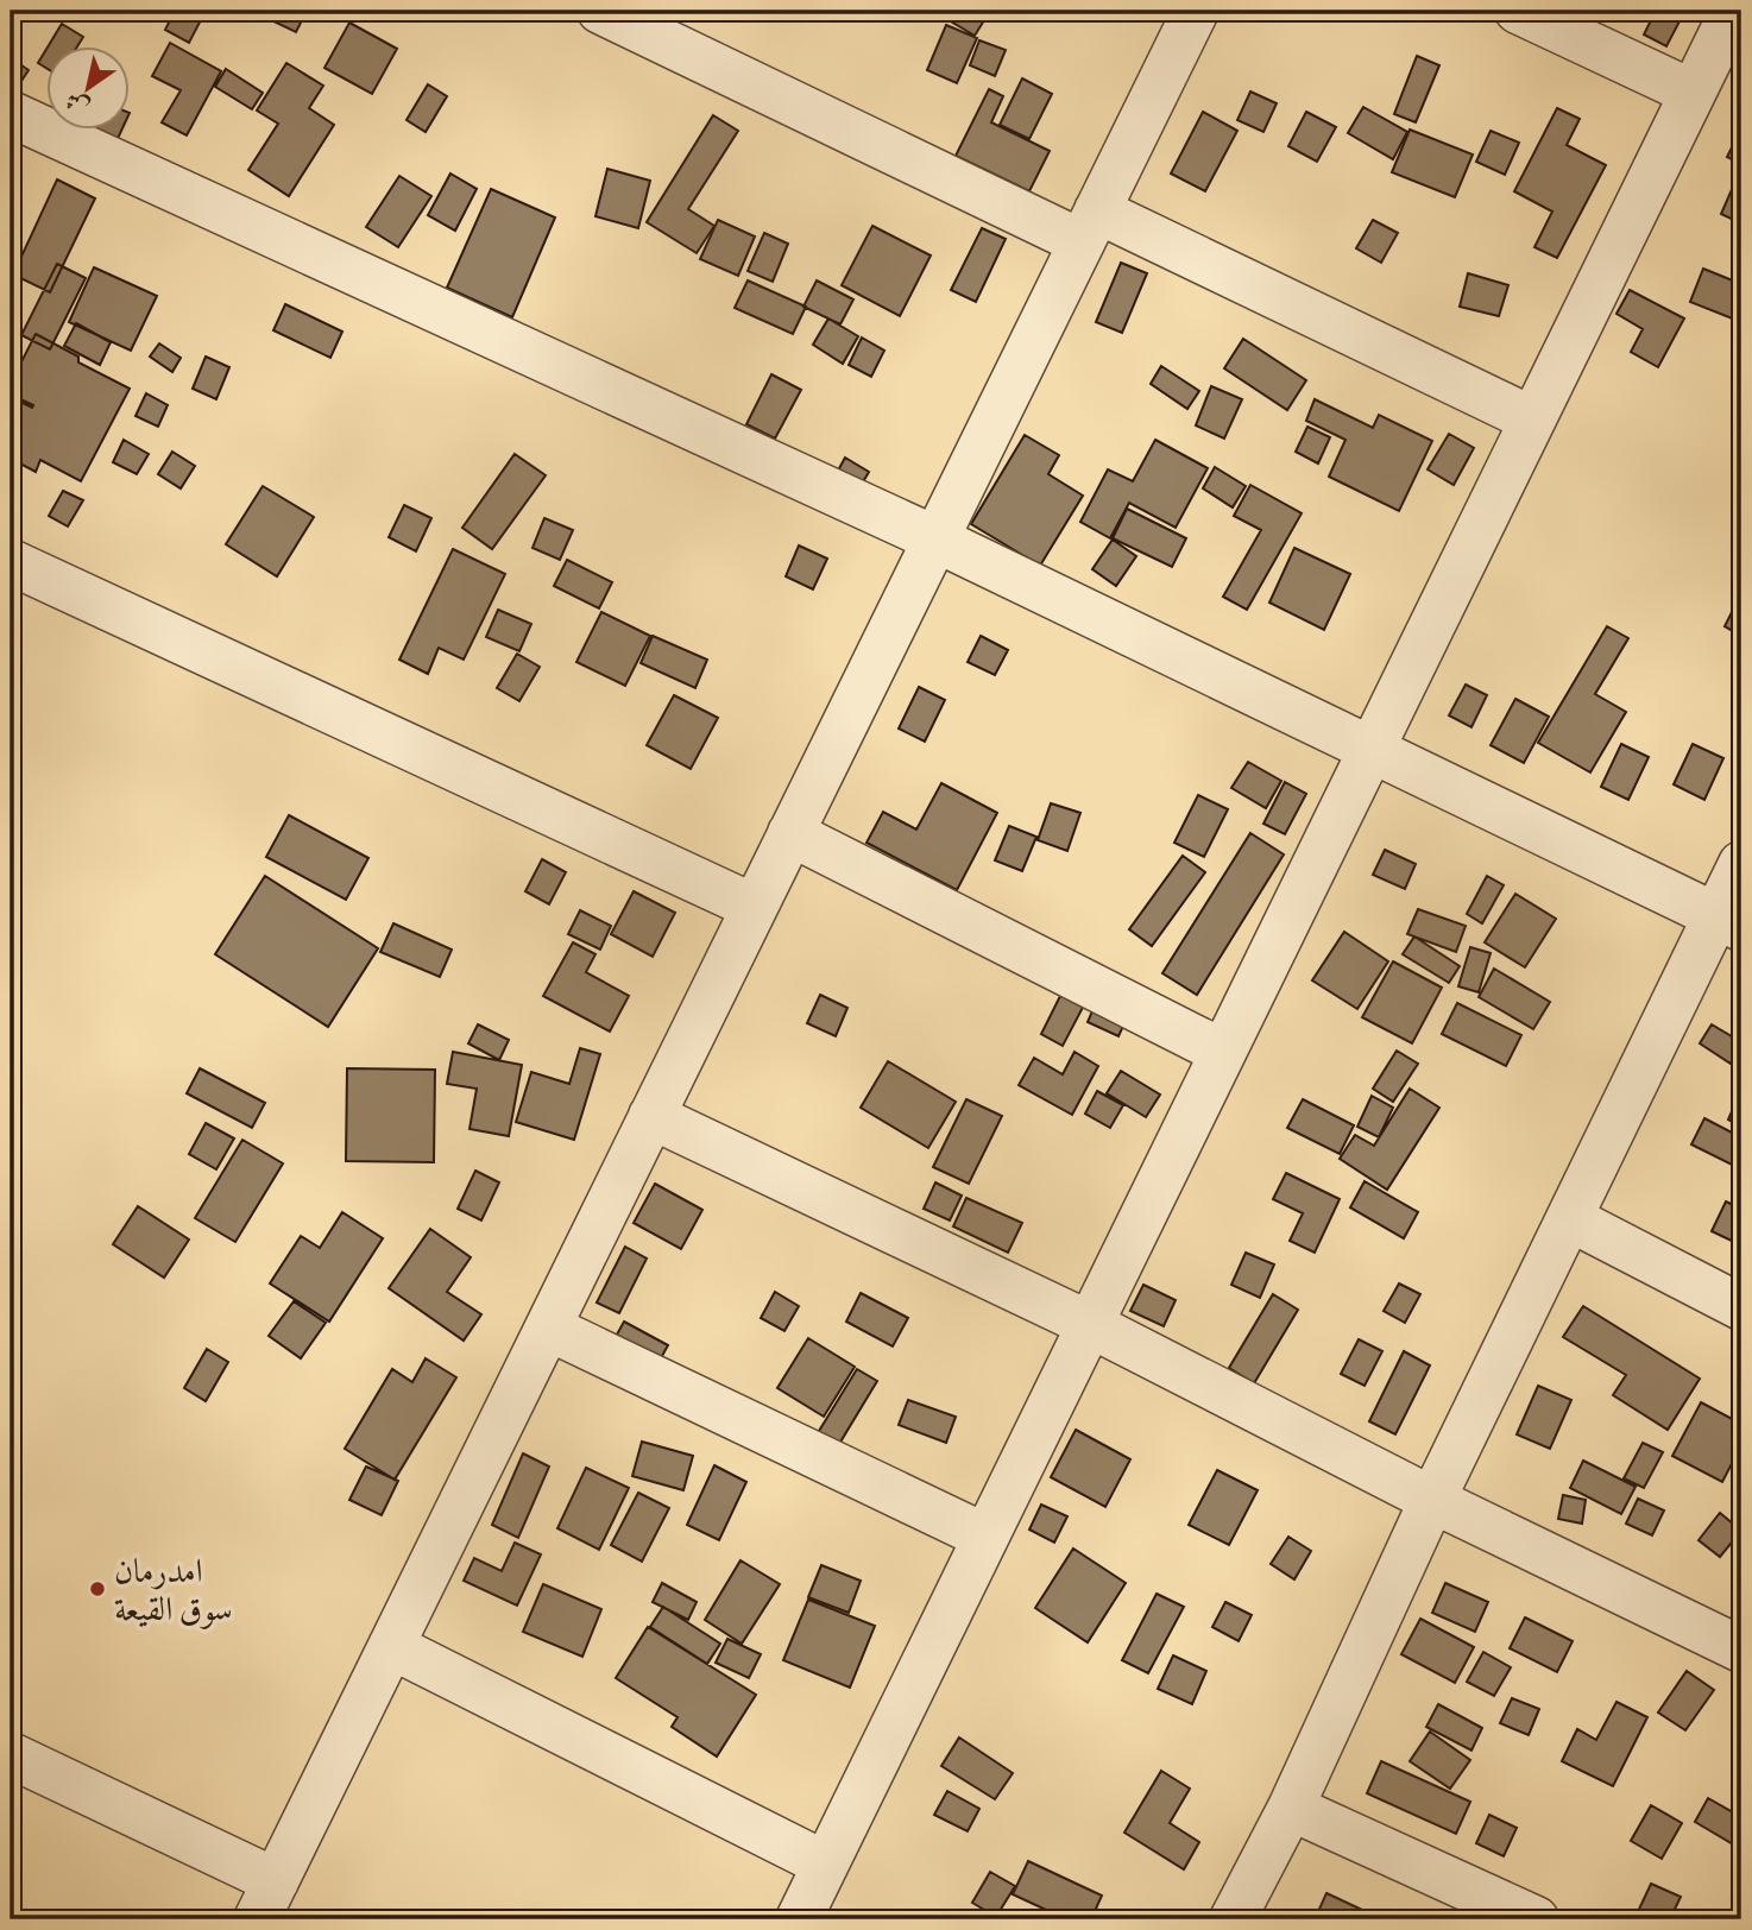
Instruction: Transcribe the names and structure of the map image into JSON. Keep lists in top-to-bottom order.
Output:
{
  "places": ["امدرمان سوق القيعة"],
  "north": "bottom left"
}
